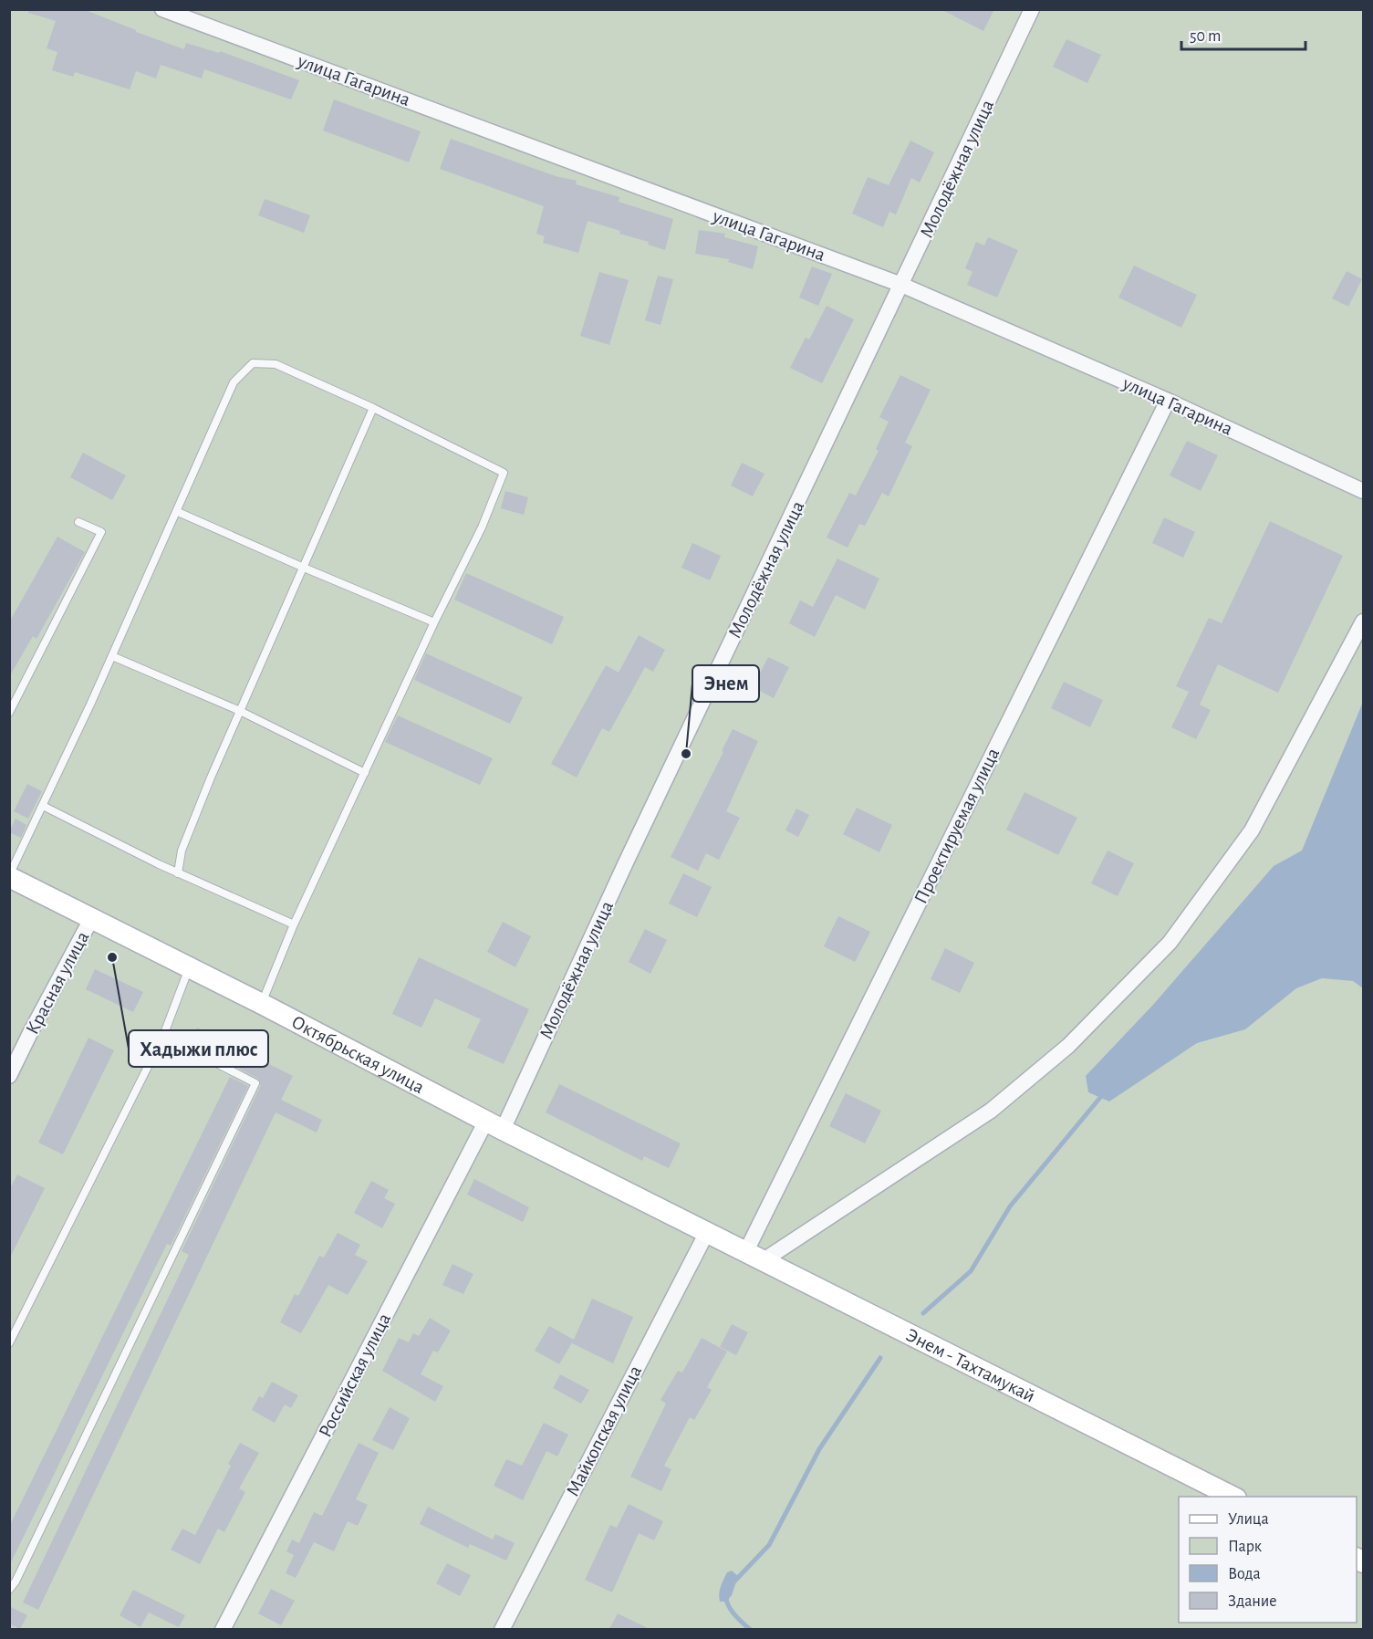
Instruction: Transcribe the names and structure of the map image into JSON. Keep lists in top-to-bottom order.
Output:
{
  "streets": {
    "main road": ["Октябрьская улица", "Энем - Тахтамукай"],
    "street": [
      "улица Гагарина",
      "Молодёжная улица",
      "Проектируемая улица",
      "Красная улица",
      "Российская улица",
      "Майкопская улица"
    ]
  },
  "crossings": [
    ["улица Гагарина", "Молодёжная улица"],
    ["улица Гагарина", "Проектируемая улица"],
    ["Молодёжная улица", "Октябрьская улица"],
    ["Молодёжная улица", "Российская улица"],
    ["Проектируемая улица", "Энем - Тахтамукай"],
    ["Красная улица", "Октябрьская улица"],
    ["Октябрьская улица", "Энем - Тахтамукай"],
    ["Октябрьская улица", "Российская улица"],
    ["Октябрьская улица", "Майкопская улица"],
    ["Энем - Тахтамукай", "Майкопская улица"]
  ],
  "places": ["Энем", "Хадыжи плюс"],
  "legend": [
    "Улица",
    "Парк",
    "Вода",
    "Здание"
  ],
  "scale_bar": "50 m"
}
